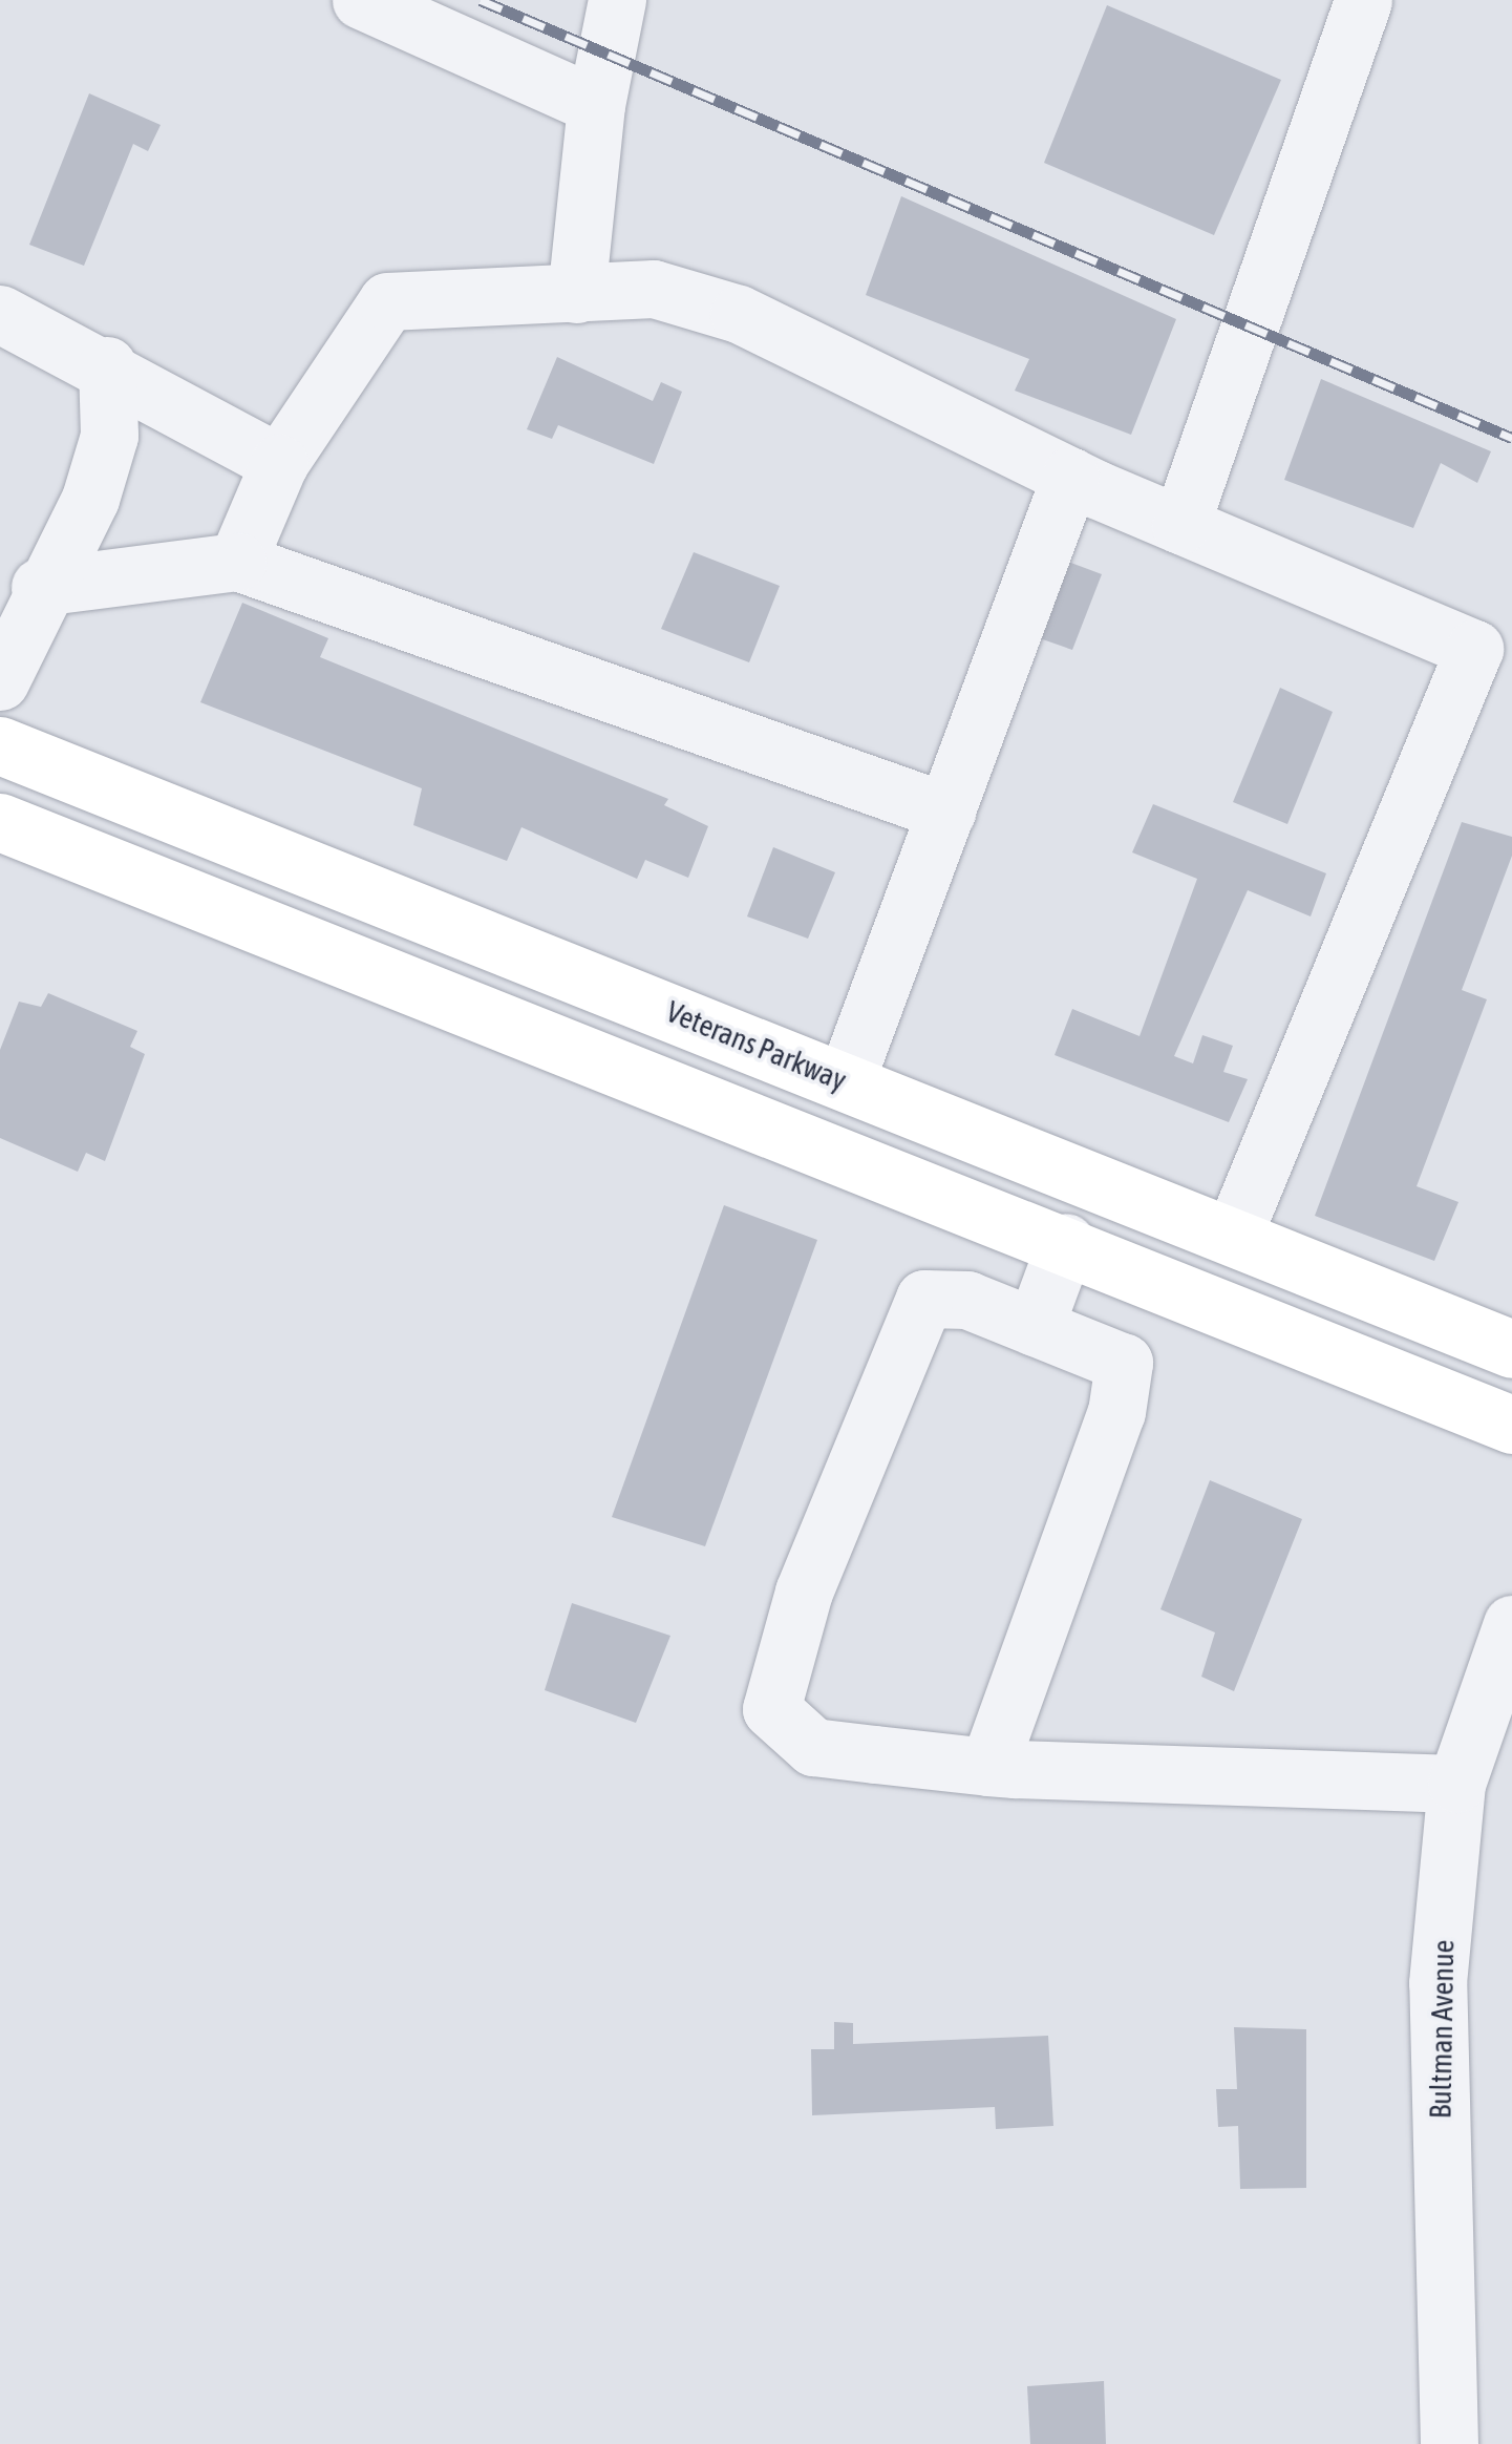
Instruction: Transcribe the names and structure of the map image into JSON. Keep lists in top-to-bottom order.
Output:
{
  "streets": {
    "main road": ["Veterans Parkway"],
    "street": ["Bultman Avenue"]
  }
}
